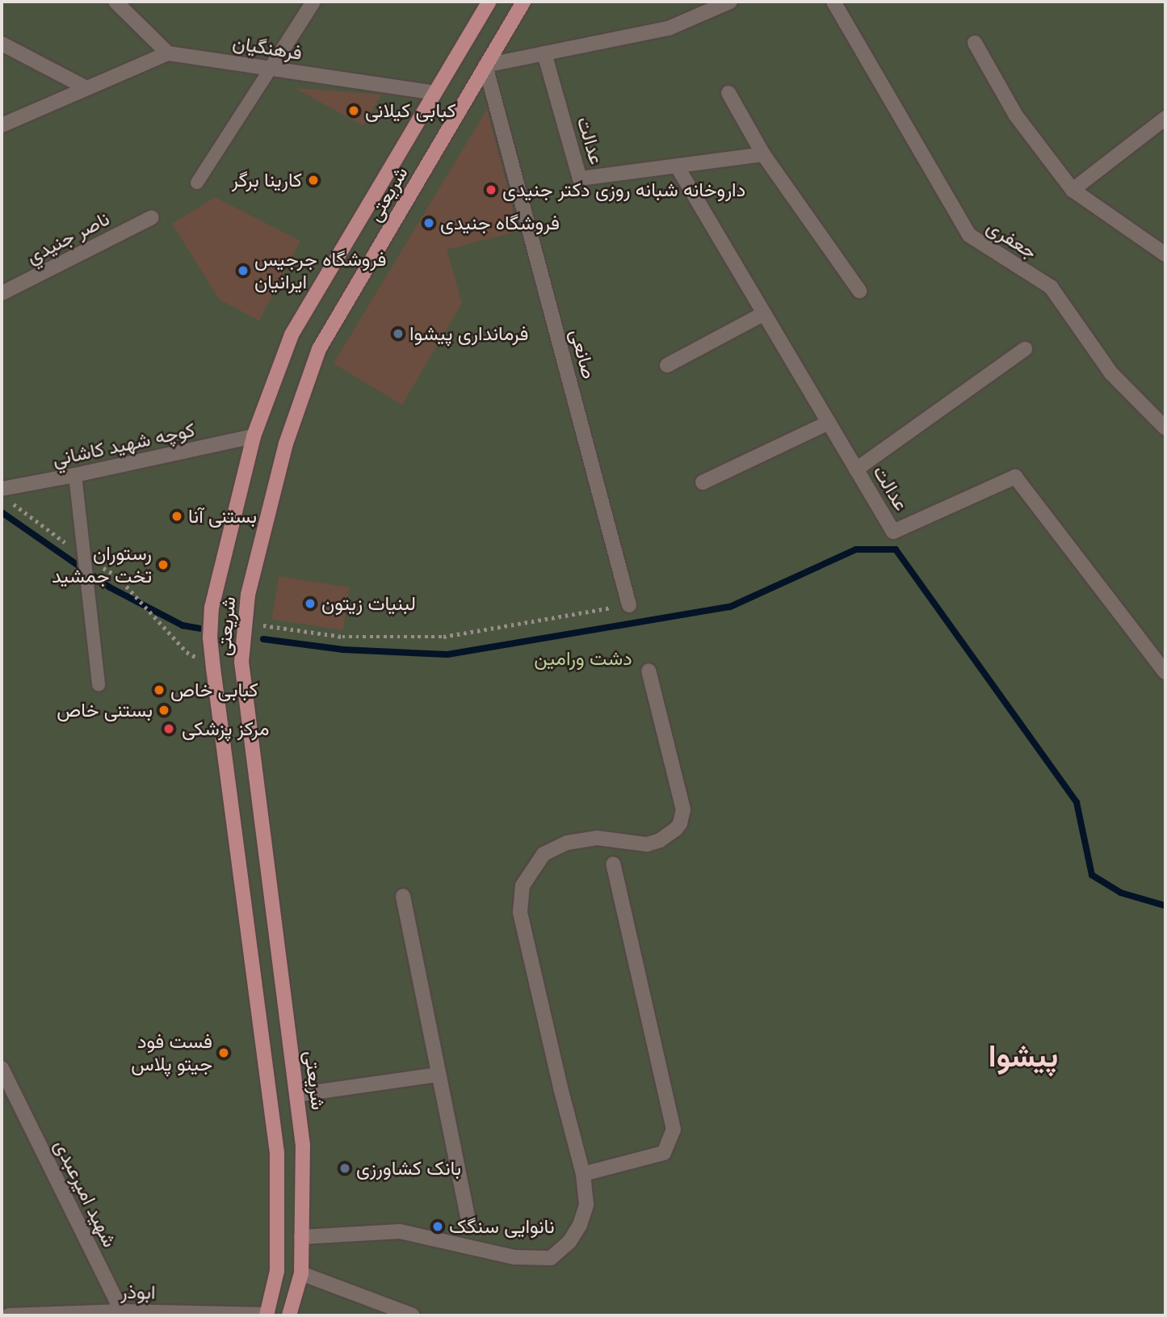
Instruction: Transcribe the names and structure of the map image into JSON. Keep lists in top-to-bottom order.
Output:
{
  "streets": {
    "main road": ["شریعتی"],
    "street": [
      "فرهنگیان",
      "عدالت",
      "ناصر جنيدي",
      "جعفری",
      "صانعی",
      "كوچه شهيد كاشاني",
      "شهید امیرعبدی",
      "ابوذر"
    ]
  },
  "crossings": [
    ["فرهنگیان", "شریعتی"],
    ["شریعتی", "صانعی"],
    ["شریعتی", "كوچه شهيد كاشاني"],
    ["شریعتی", "ابوذر"],
    ["شهید امیرعبدی", "ابوذر"]
  ],
  "districts": ["پیشوا"],
  "parks": ["دشت ورامین"],
  "places": [
    "کبابی کیلانی",
    "کارینا برگر",
    "داروخانه شبانه روزی دکتر جنیدی",
    "فروشگاه جنیدی",
    "فروشگاه جرجیس ایرانیان",
    "فرمانداری پیشوا",
    "بستنی آنا",
    "رستوران تخت جمشید",
    "لبنیات زیتون",
    "کبابی خاص",
    "بستنی خاص",
    "مرکز پزشکی",
    "فست فود جیتو پلاس",
    "بانک کشاورزی",
    "نانوایی سنگک"
  ]
}
